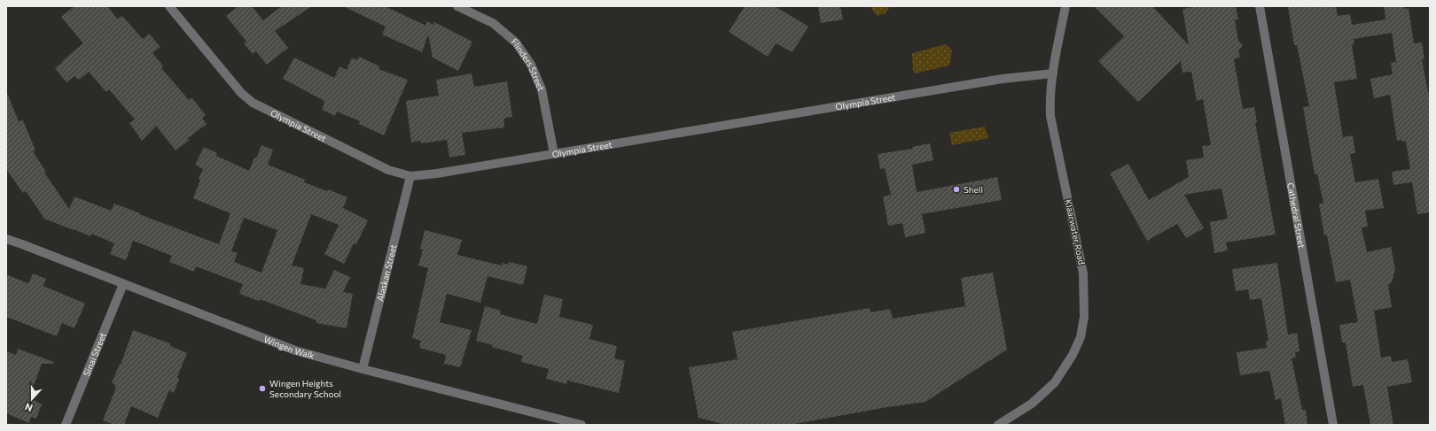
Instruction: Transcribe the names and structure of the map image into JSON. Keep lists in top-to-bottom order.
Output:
{
  "streets": {
    "street": [
      "Flinders Street",
      "Olympia Street",
      "Cathedral Street",
      "Klaarwater Road",
      "Alaskan Street",
      "Wingen Walk",
      "Sinai Street"
    ]
  },
  "crossings": [
    ["Flinders Street", "Olympia Street"],
    ["Olympia Street", "Klaarwater Road"],
    ["Olympia Street", "Alaskan Street"],
    ["Alaskan Street", "Wingen Walk"],
    ["Wingen Walk", "Sinai Street"]
  ],
  "places": ["Shell", "Wingen Heights Secondary School"],
  "north": "bottom"
}
